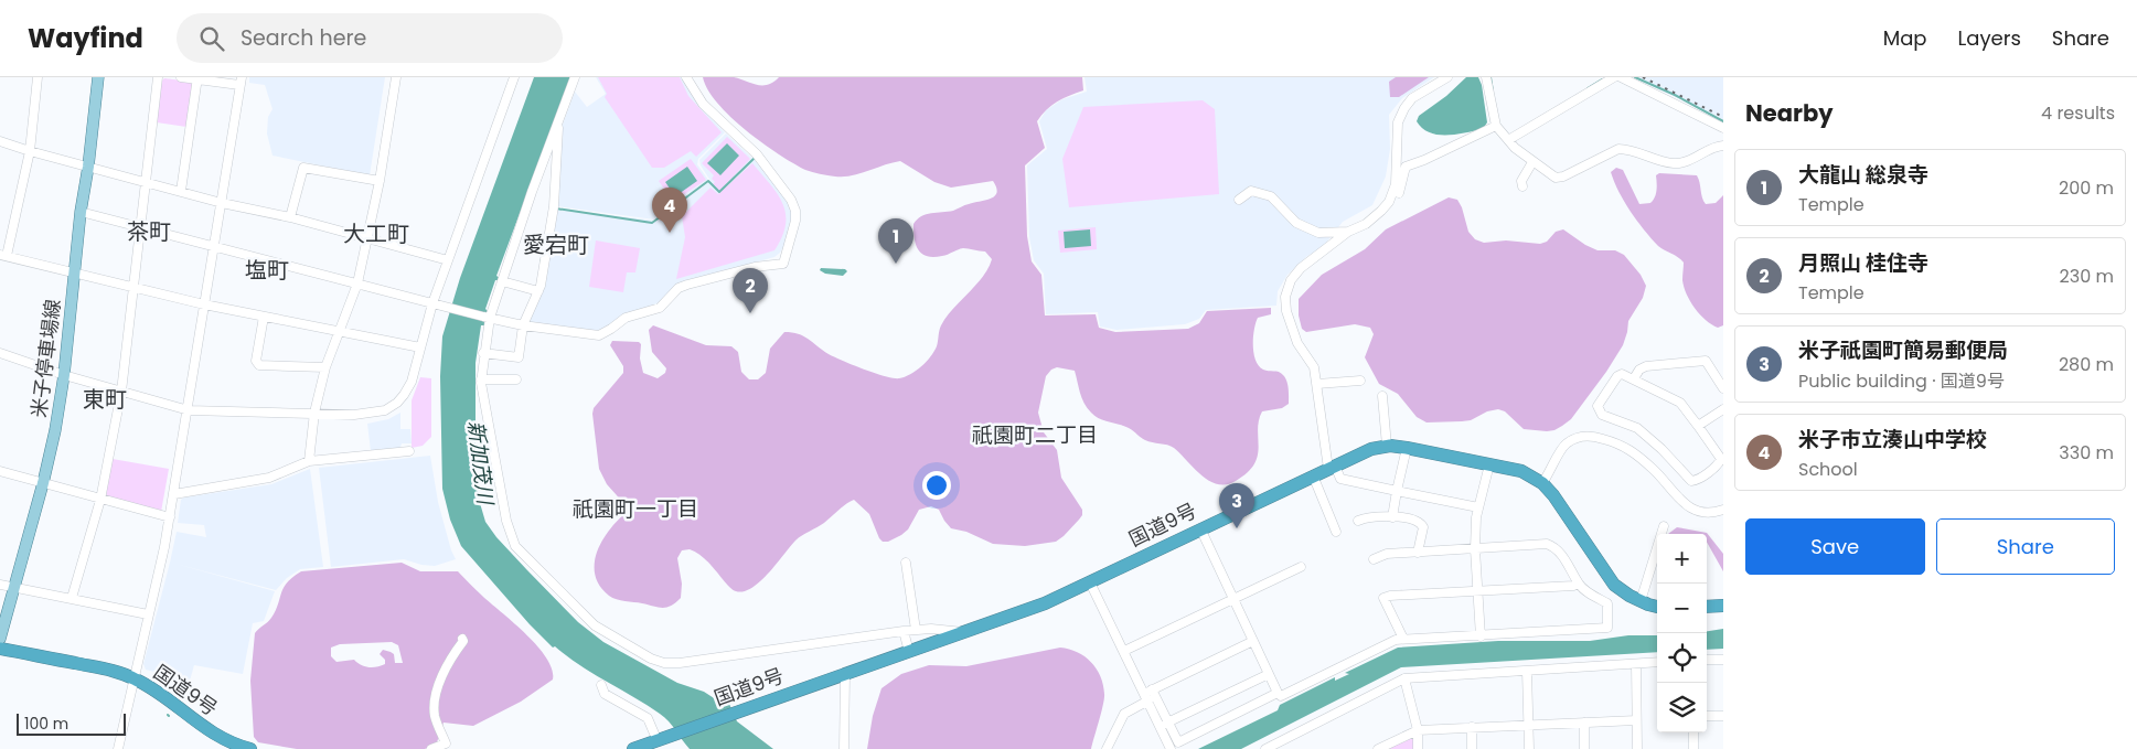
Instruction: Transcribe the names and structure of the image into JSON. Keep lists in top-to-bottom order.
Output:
{
  "streets": {
    "highway": ["国道9号"],
    "main road": ["米子停車場線"]
  },
  "districts": [
    "茶町",
    "大工町",
    "愛宕町",
    "塩町",
    "東町",
    "祇園町二丁目",
    "祇園町一丁目"
  ],
  "water": ["新加茂川"],
  "scale_bar": "100 m",
  "page": {
    "header": "Wayfind",
    "search": "Search here",
    "nav": ["Map", "Layers", "Share"],
    "heading": ["Nearby", "4 results"],
    "list": [
      {
        "mark": "1",
        "name": "大龍山 総泉寺",
        "note": "Temple",
        "value": "200 m"
      },
      {
        "mark": "2",
        "name": "月照山 桂住寺",
        "note": "Temple",
        "value": "230 m"
      },
      {
        "mark": "3",
        "name": "米子祇園町簡易郵便局",
        "note": "Public building · 国道9号",
        "value": "280 m"
      },
      {
        "mark": "4",
        "name": "米子市立湊山中学校",
        "note": "School",
        "value": "330 m"
      }
    ],
    "pins": [
      "4",
      "1",
      "2",
      "3"
    ],
    "buttons": ["Save", "Share"],
    "map_buttons": ["+", "−"],
    "scale": "100 m"
  }
}
